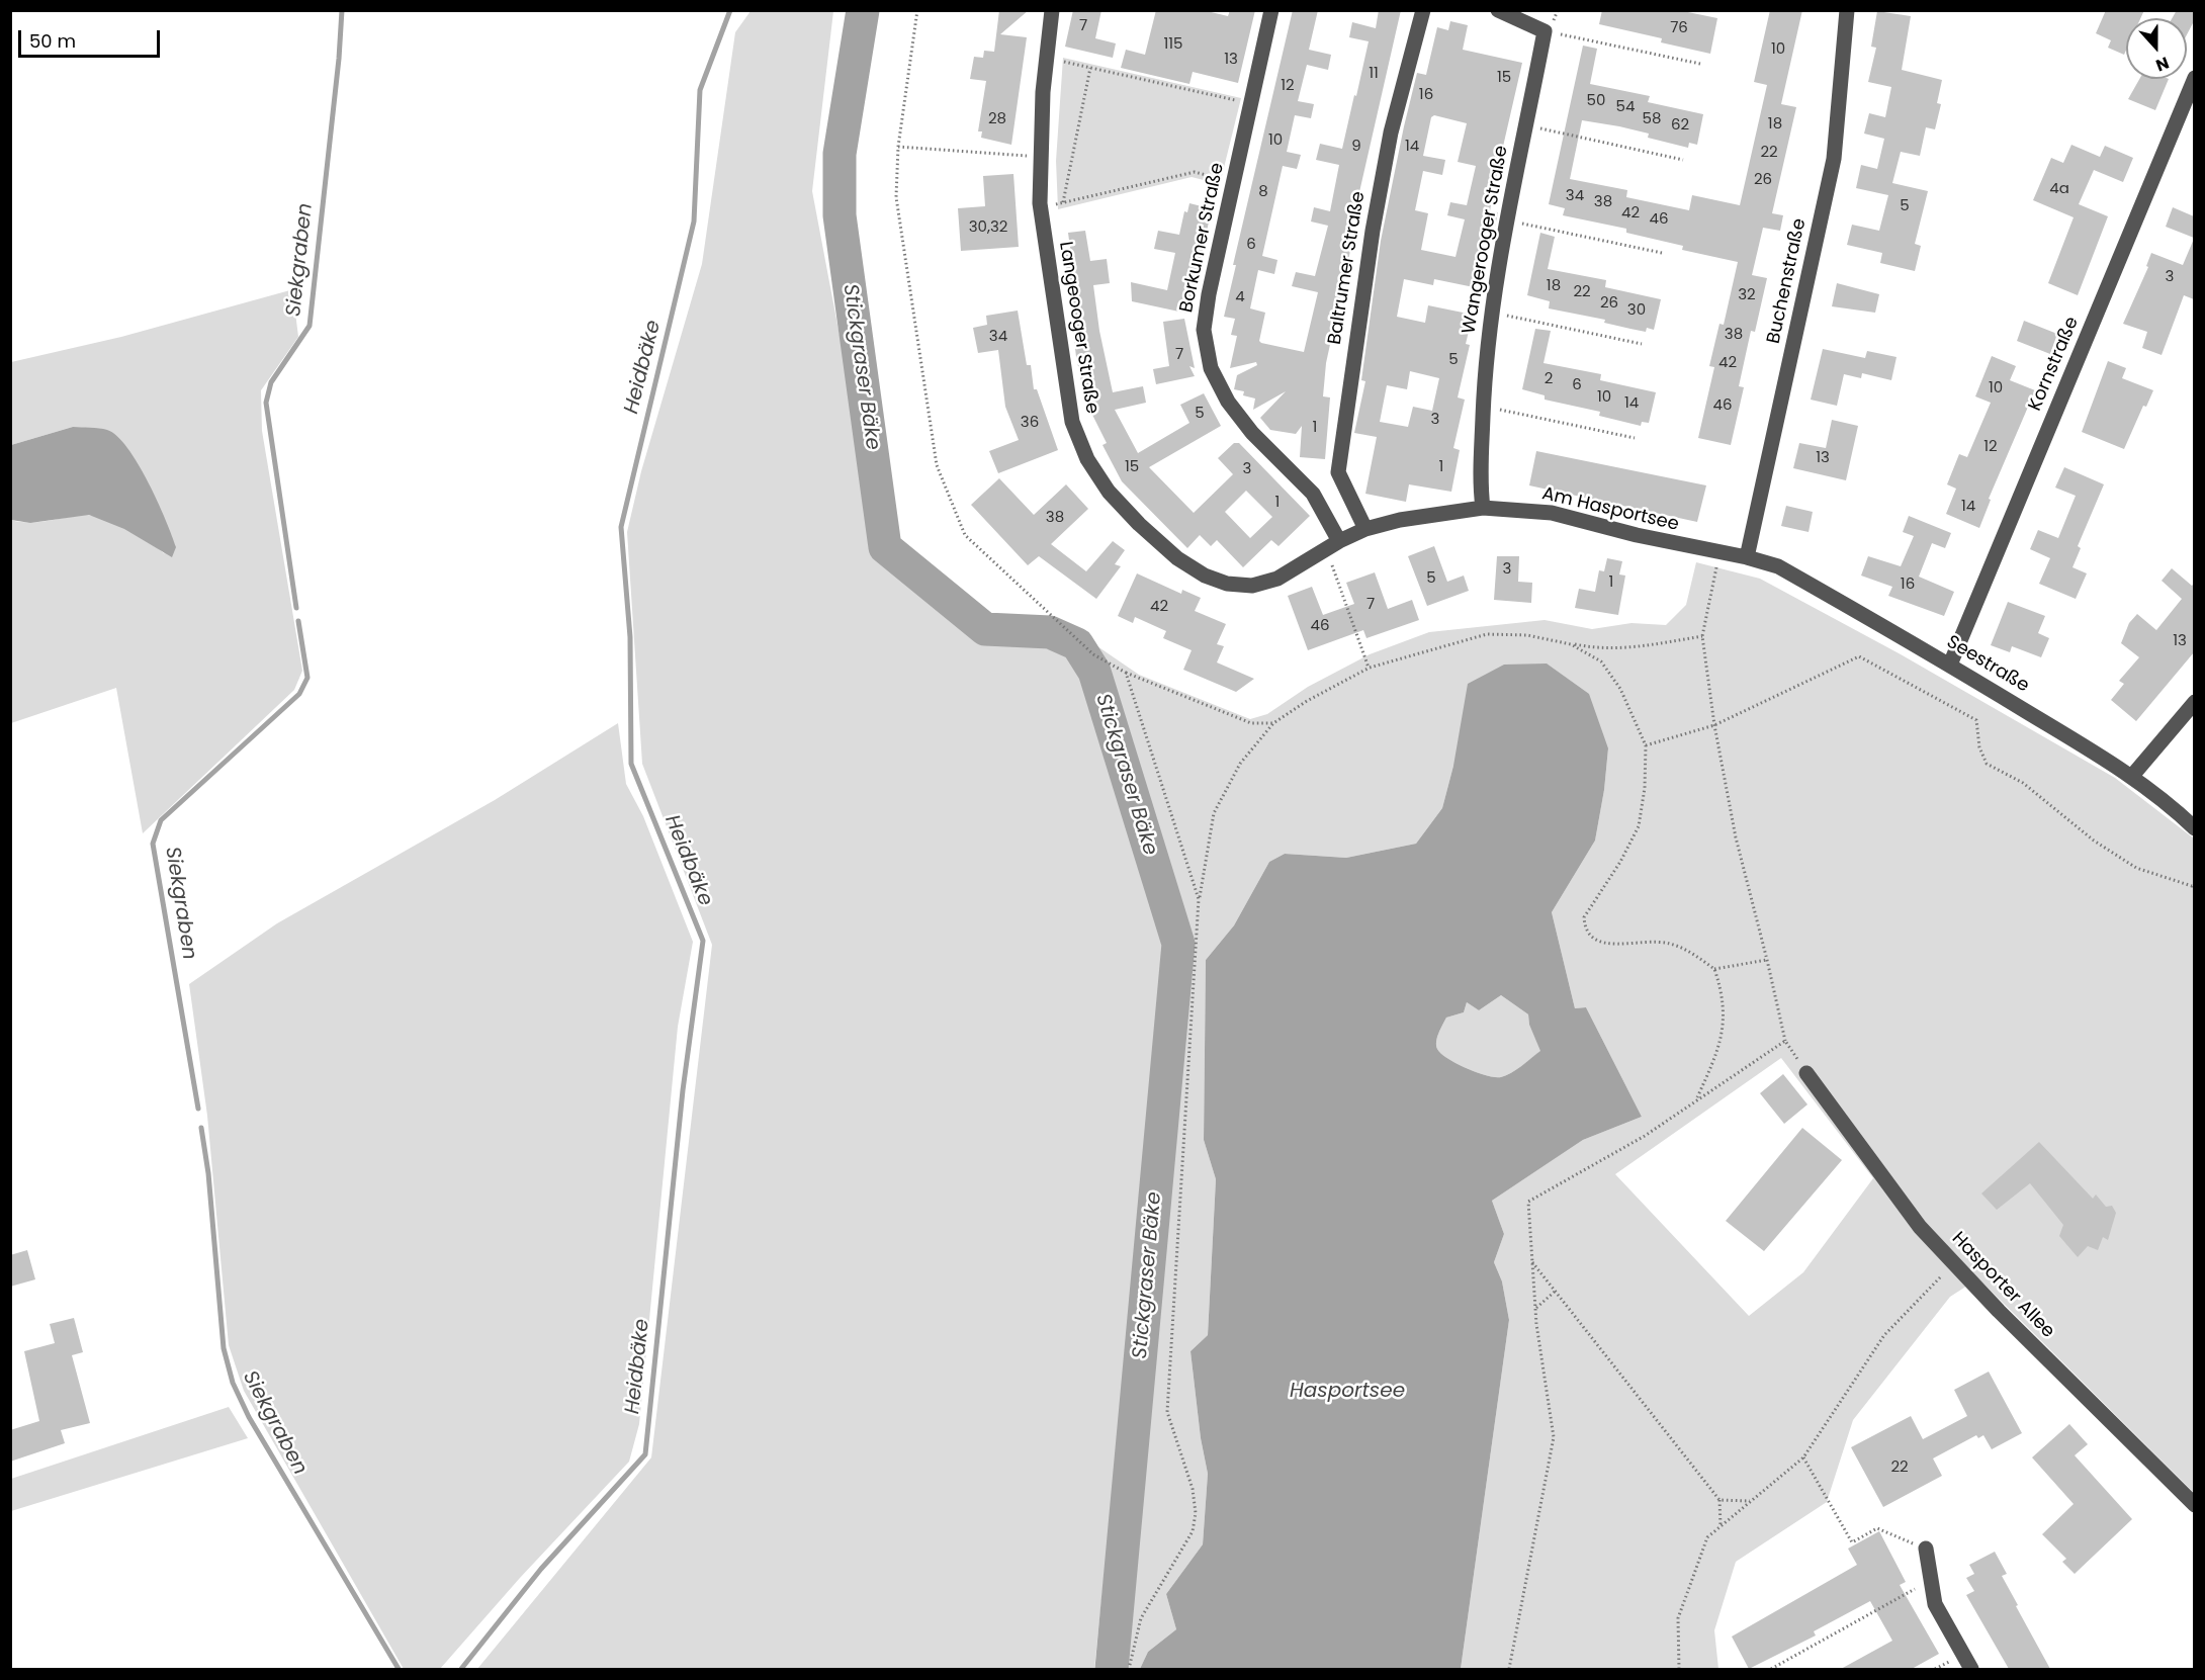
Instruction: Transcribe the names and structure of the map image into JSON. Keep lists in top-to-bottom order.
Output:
{
  "streets": {
    "street": [
      "Borkumer Straße",
      "Wangerooger Straße",
      "Baltrumer Straße",
      "Buchenstraße",
      "Langeooger Straße",
      "Kornstraße",
      "Am Hasportsee",
      "Seestraße",
      "Hasporter Allee"
    ]
  },
  "crossings": [
    ["Borkumer Straße", "Langeooger Straße"],
    ["Borkumer Straße", "Am Hasportsee"],
    ["Wangerooger Straße", "Am Hasportsee"],
    ["Baltrumer Straße", "Am Hasportsee"],
    ["Buchenstraße", "Am Hasportsee"],
    ["Buchenstraße", "Seestraße"],
    ["Langeooger Straße", "Am Hasportsee"],
    ["Kornstraße", "Seestraße"],
    ["Am Hasportsee", "Seestraße"]
  ],
  "water": [
    "Siekgraben",
    "Heidbäke",
    "Stickgraser Bäke",
    "Hasportsee"
  ],
  "house_numbers": [
    "7",
    "76",
    "115",
    "10",
    "13",
    "11",
    "15",
    "12",
    "16",
    "50",
    "54",
    "28",
    "58",
    "18",
    "62",
    "10",
    "9",
    "14",
    "22",
    "26",
    "4a",
    "8",
    "34",
    "38",
    "5",
    "42",
    "46",
    "30,32",
    "6",
    "3",
    "18",
    "22",
    "32",
    "4",
    "26",
    "30",
    "38",
    "34",
    "7",
    "5",
    "42",
    "2",
    "6",
    "10",
    "10",
    "14",
    "46",
    "5",
    "3",
    "36",
    "1",
    "12",
    "13",
    "15",
    "1",
    "3",
    "1",
    "14",
    "38",
    "3",
    "5",
    "1",
    "16",
    "7",
    "42",
    "46",
    "13",
    "22"
  ],
  "scale_bar": "50 m",
  "north": "bottom"
}
